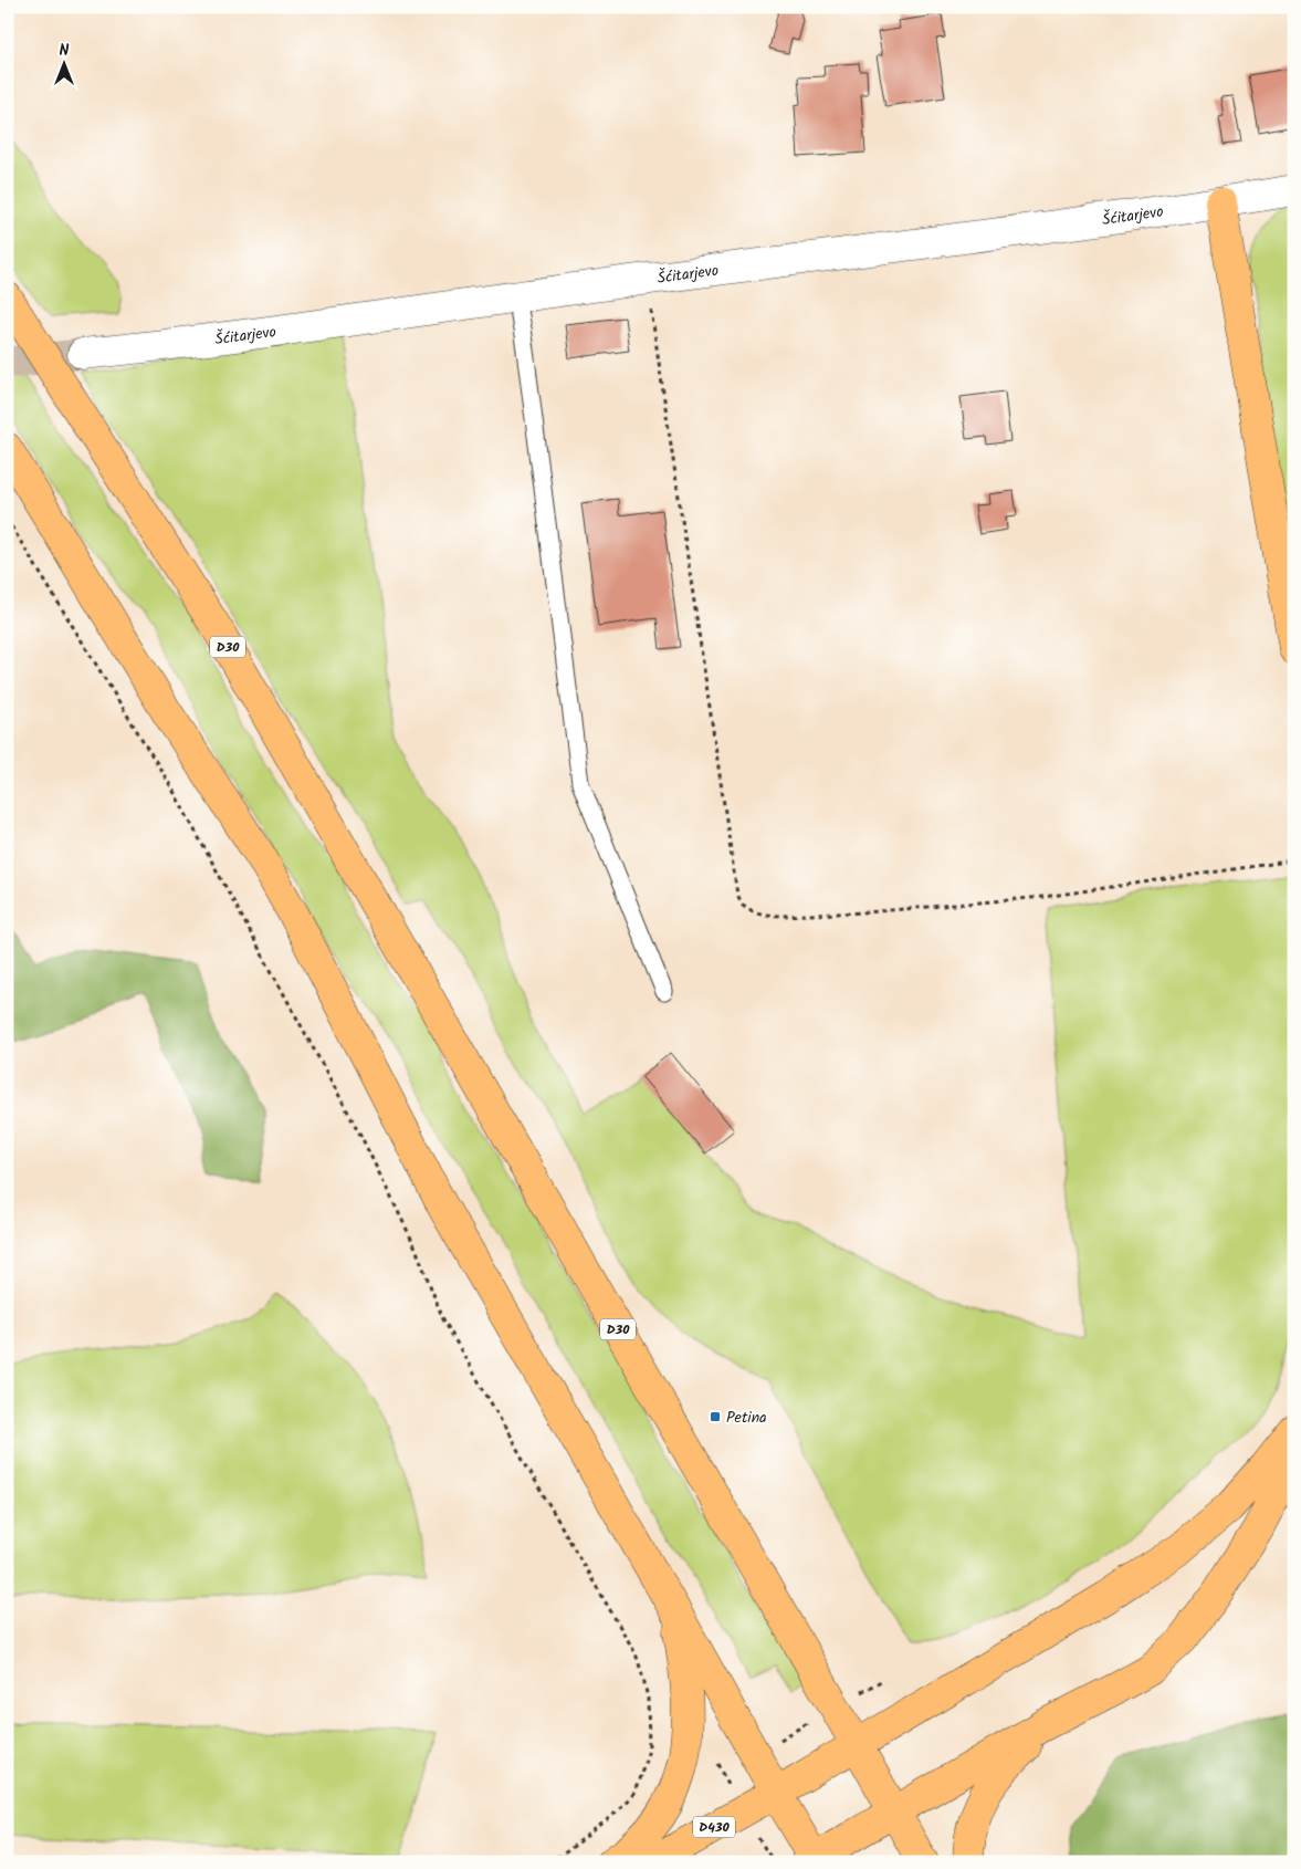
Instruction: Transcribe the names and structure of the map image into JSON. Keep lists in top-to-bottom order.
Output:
{
  "streets": {
    "main road": ["D30", "D430"],
    "street": ["Šćitarjevo"]
  },
  "places": {
    "transit": ["Petina"]
  },
  "north": "top"
}
